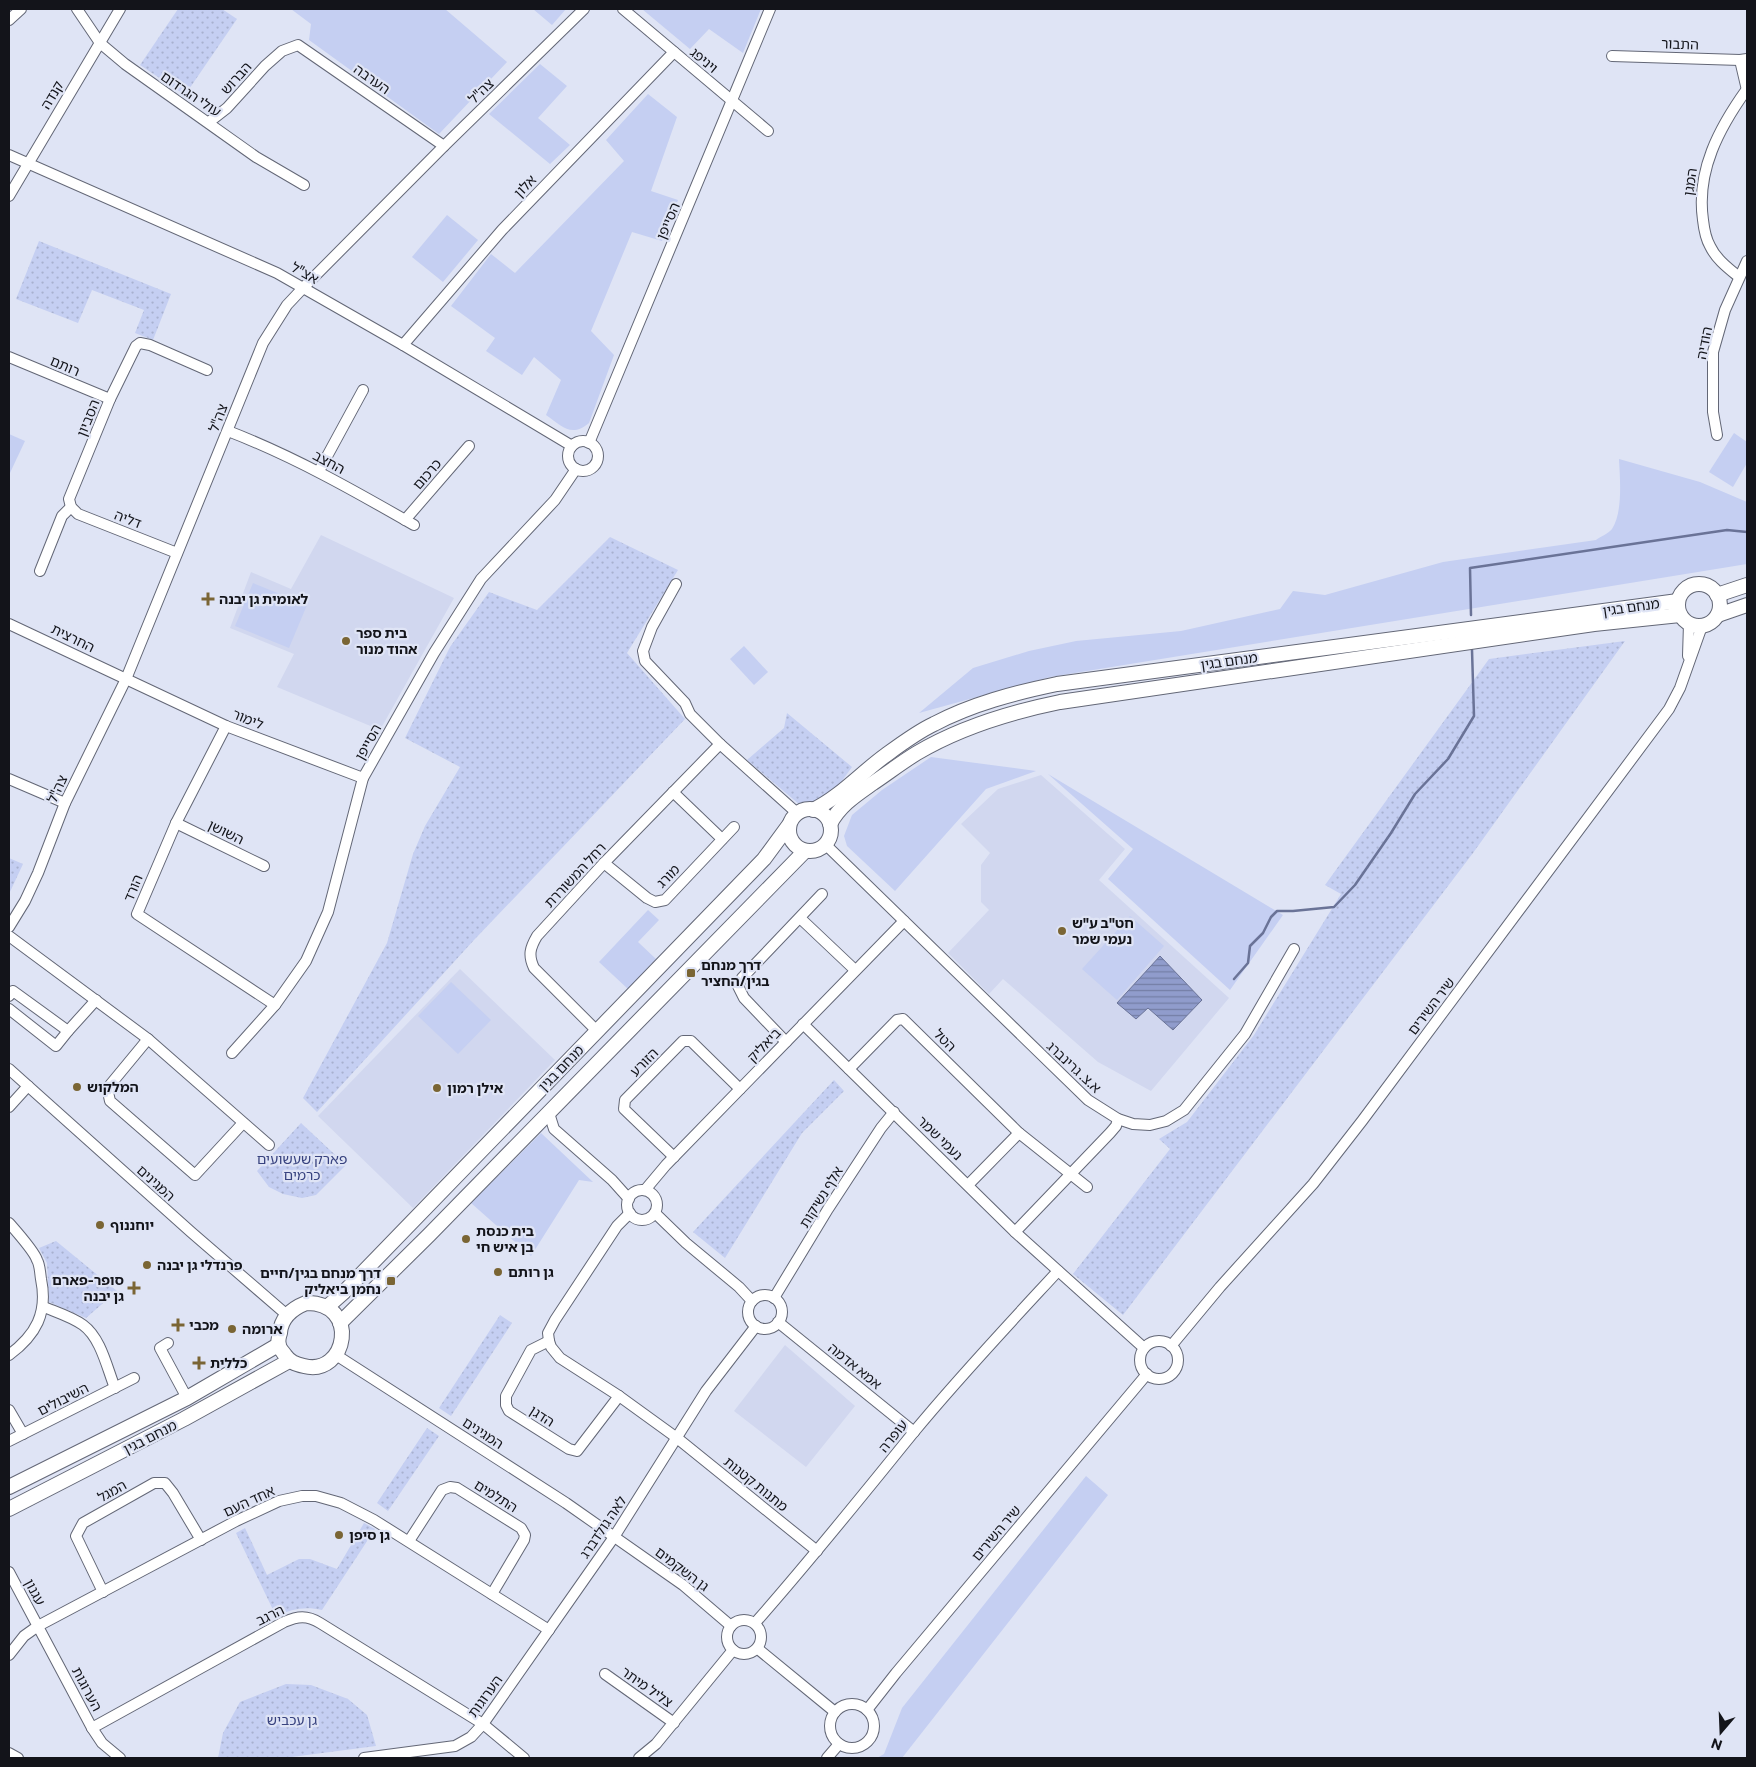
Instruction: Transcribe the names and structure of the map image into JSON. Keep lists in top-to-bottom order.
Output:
{
  "streets": {
    "main road": ["מנחם בגין"],
    "street": [
      "התבור",
      "ויניפג",
      "הברוש",
      "הערבה",
      "צה\"ל",
      "עולי הגרדום",
      "קנדה",
      "המגן",
      "אלון",
      "הסייפן",
      "אצ\"ל",
      "הודיה",
      "רותם",
      "הסביון",
      "החצב",
      "כרכום",
      "דליה",
      "החרצית",
      "לימור",
      "השושן",
      "רחל המשוררת",
      "מורג",
      "הורד",
      "שיר השירים",
      "הטל",
      "ביאליק",
      "הזורע",
      "א.צ. גרינברג",
      "נעמי שמר",
      "המגינים",
      "אלף נשיקות",
      "אמא אדמה",
      "השיבולים",
      "הדגן",
      "עופרה",
      "מתנות קטנות",
      "המגל",
      "התלמים",
      "אחד העם",
      "לאה גולדברג",
      "גן השקמים",
      "עגנון",
      "הרגב",
      "צליל מיתר",
      "הערוגות"
    ]
  },
  "crossings": [
    ["ויניפג", "אלון"],
    ["ויניפג", "הסייפן"],
    ["הברוש", "הערבה"],
    ["הברוש", "עולי הגרדום"],
    ["הערבה", "צה\"ל"],
    ["צה\"ל", "אצ\"ל"],
    ["צה\"ל", "החצב"],
    ["צה\"ל", "דליה"],
    ["צה\"ל", "החרצית"],
    ["צה\"ל", "לימור"],
    ["עולי הגרדום", "קנדה"],
    ["קנדה", "אצ\"ל"],
    ["המגן", "הודיה"],
    ["אלון", "אצ\"ל"],
    ["הסייפן", "אצ\"ל"],
    ["הסייפן", "לימור"],
    ["הסייפן", "הורד"],
    ["רותם", "הסביון"],
    ["הסביון", "דליה"],
    ["החצב", "כרכום"],
    ["מנחם בגין", "רחל המשוררת"],
    ["מנחם בגין", "שיר השירים"],
    ["מנחם בגין", "א.צ. גרינברג"],
    ["מנחם בגין", "המגינים"],
    ["החרצית", "לימור"],
    ["לימור", "הורד"],
    ["השושן", "הורד"],
    ["רחל המשוררת", "מורג"],
    ["שיר השירים", "נעמי שמר"],
    ["הטל", "נעמי שמר"],
    ["ביאליק", "הזורע"],
    ["ביאליק", "א.צ. גרינברג"],
    ["ביאליק", "נעמי שמר"],
    ["נעמי שמר", "אלף נשיקות"],
    ["נעמי שמר", "עופרה"],
    ["המגינים", "לאה גולדברג"],
    ["המגינים", "גן השקמים"],
    ["אלף נשיקות", "אמא אדמה"],
    ["אמא אדמה", "עופרה"],
    ["עופרה", "מתנות קטנות"],
    ["עופרה", "גן השקמים"],
    ["מתנות קטנות", "לאה גולדברג"],
    ["המגל", "אחד העם"],
    ["התלמים", "אחד העם"],
    ["אחד העם", "לאה גולדברג"],
    ["אחד העם", "עגנון"],
    ["אחד העם", "הערוגות"],
    ["לאה גולדברג", "גן השקמים"],
    ["לאה גולדברג", "הערוגות"],
    ["עגנון", "הערוגות"],
    ["הרגב", "הערוגות"]
  ],
  "parks": ["פארק שעשועים כרמים", "גן עכביש"],
  "places": {
    "health": [
      "לאומית גן יבנה",
      "סופר-פארם גן יבנה",
      "מכבי",
      "כללית"
    ],
    "other": [
      "בית ספר אהוד מנור",
      "חט\"ב ע\"ש נעמי שמר",
      "המלקוש",
      "אילן רמון",
      "יוחננוף",
      "בית כנסת בן איש חי",
      "פרנדלי גן יבנה",
      "גן רותם",
      "ארומה",
      "גן סיפן"
    ],
    "transit": ["דרך מנחם בגין/החציר", "דרך מנחם בגין/חיים נחמן ביאליק"]
  },
  "north": "bottom"
}
